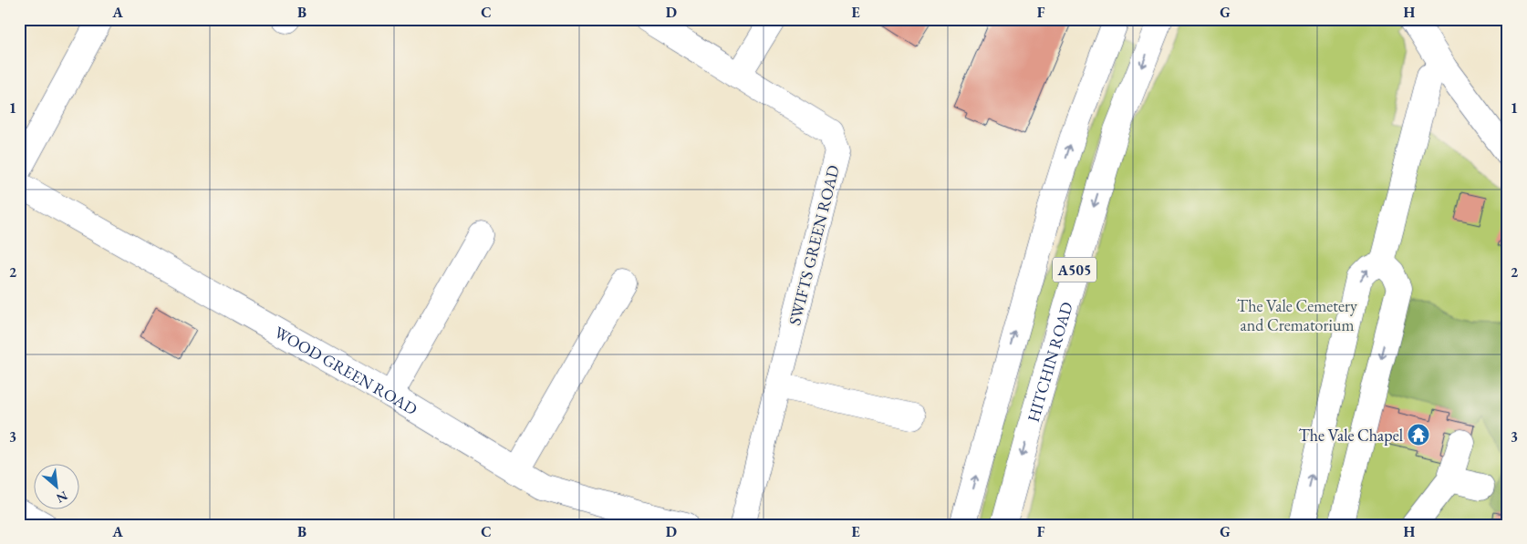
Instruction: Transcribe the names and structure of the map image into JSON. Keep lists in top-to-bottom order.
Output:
{
  "streets": {
    "street": [
      "SWIFTS GREEN ROAD",
      "A505",
      "HITCHIN ROAD",
      "WOOD GREEN ROAD"
    ]
  },
  "parks": ["The Vale Cemetery and Crematorium"],
  "places": {
    "temple": ["The Vale Chapel"]
  },
  "north": "bottom right",
  "grid": {
    "columns": [
      "A",
      "B",
      "C",
      "D",
      "E",
      "F",
      "G",
      "H"
    ],
    "rows": ["1", "2", "3"]
  }
}
